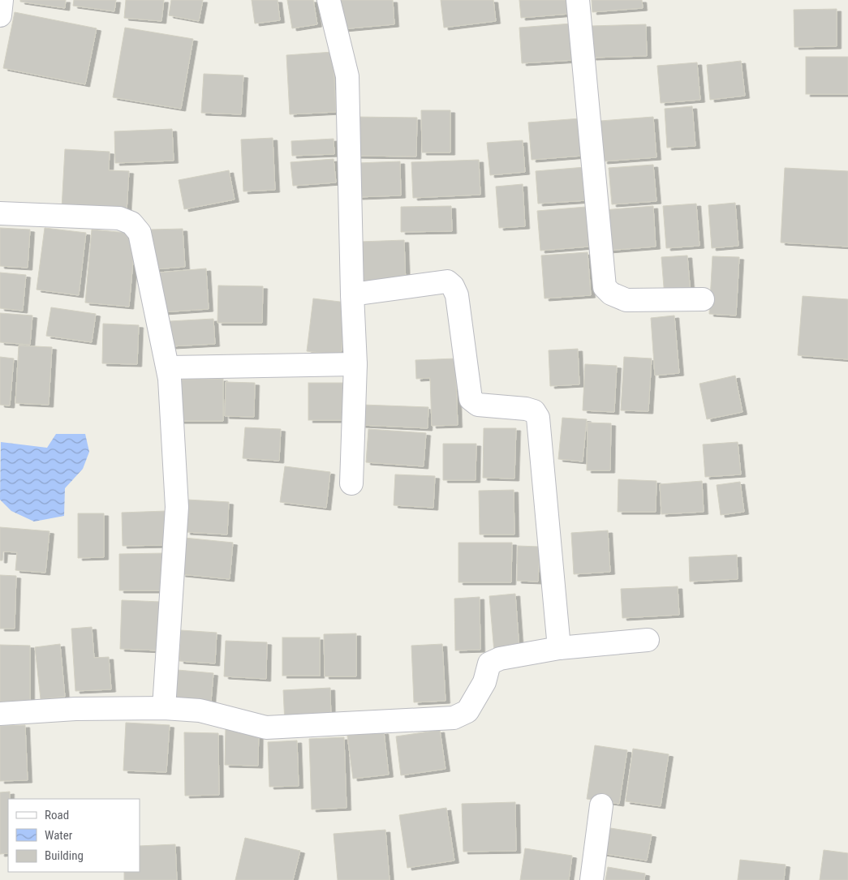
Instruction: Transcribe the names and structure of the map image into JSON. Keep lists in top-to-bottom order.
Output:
{
  "legend": ["Road", "Water", "Building"]
}
